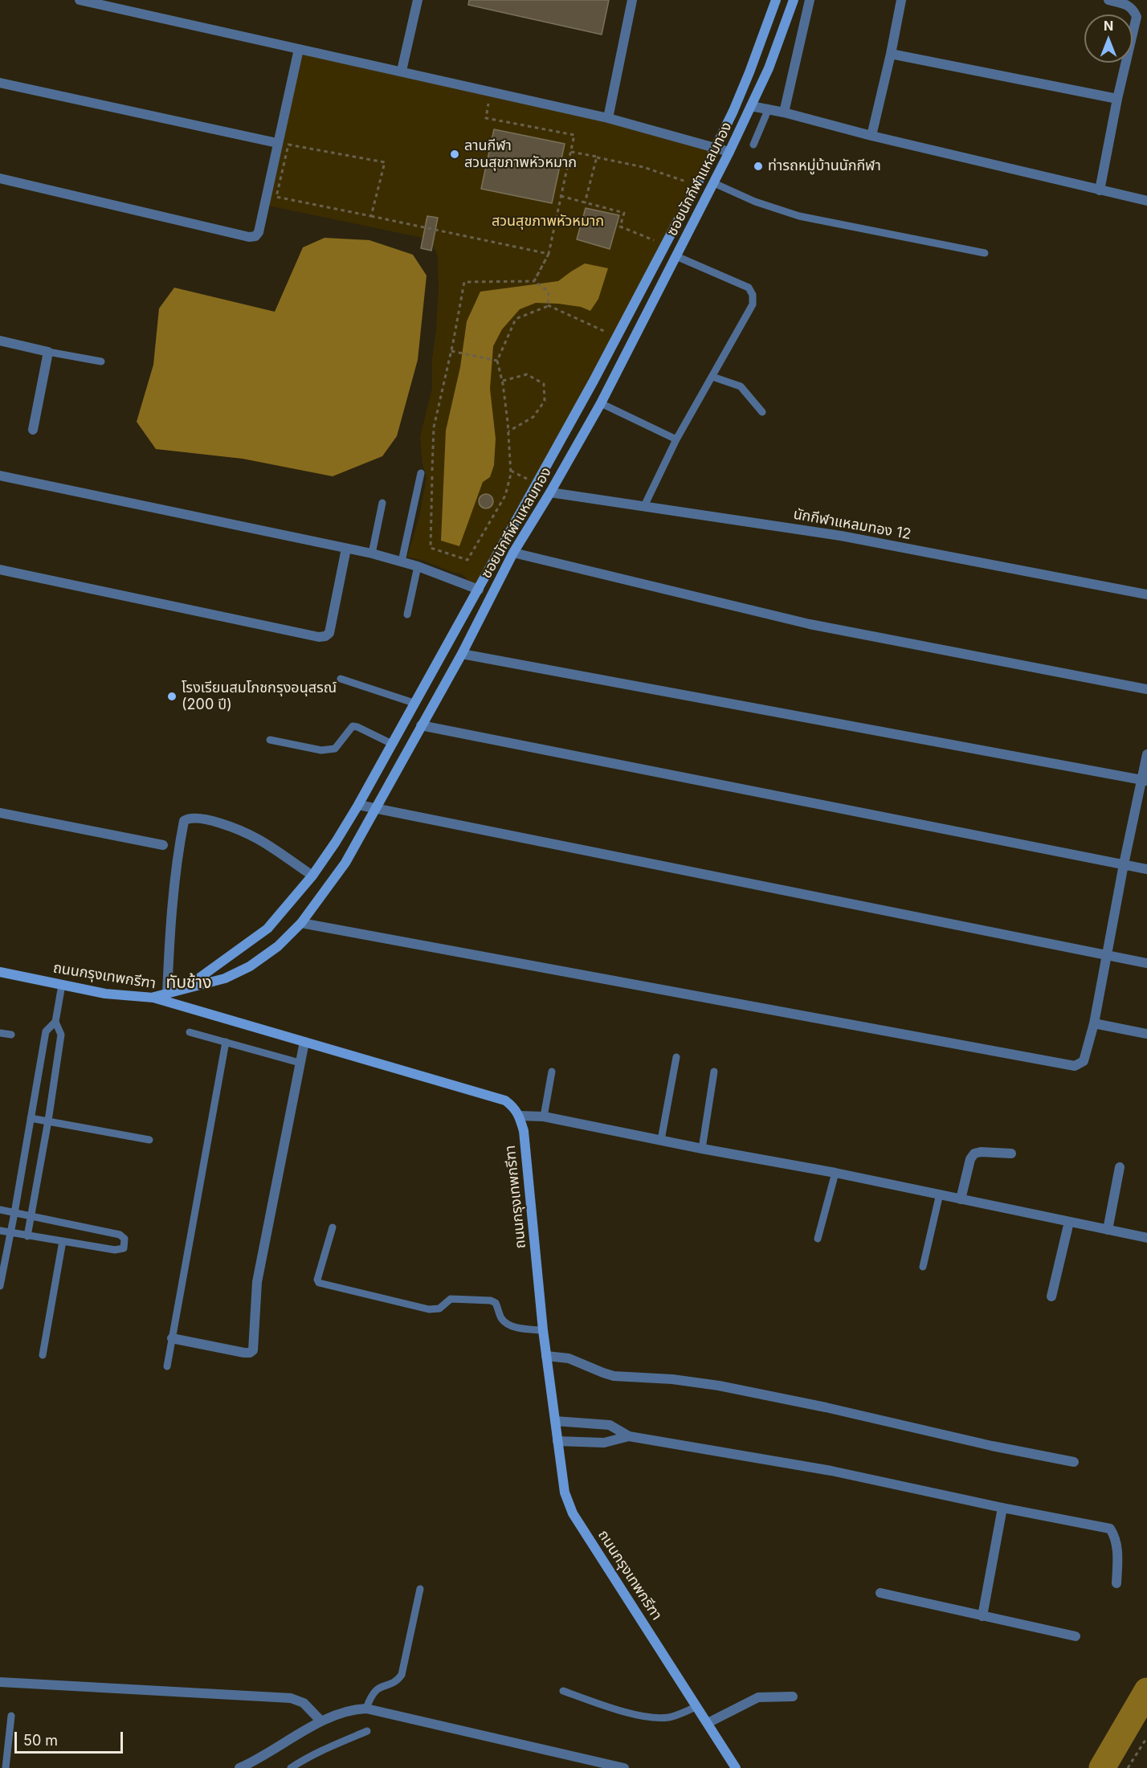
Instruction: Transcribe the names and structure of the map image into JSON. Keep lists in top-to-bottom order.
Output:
{
  "streets": {
    "street": ["ซอยนักกีฬาแหลมทอง", "นักกีฬาแหลมทอง 12", "ถนนกรุงเทพกรีฑา"]
  },
  "crossings": [
    ["ซอยนักกีฬาแหลมทอง", "นักกีฬาแหลมทอง 12"],
    ["ซอยนักกีฬาแหลมทอง", "ถนนกรุงเทพกรีฑา"]
  ],
  "districts": ["ทับช้าง"],
  "parks": ["สวนสุขภาพหัวหมาก"],
  "places": ["ลานกีฬา สวนสุขภาพหัวหมาก", "ท่ารถหมู่บ้านนักกีฬา", "โรงเรียนสมโภชกรุงอนุสรณ์ (200 ปี)"],
  "scale_bar": "50 m",
  "north": "top"
}
